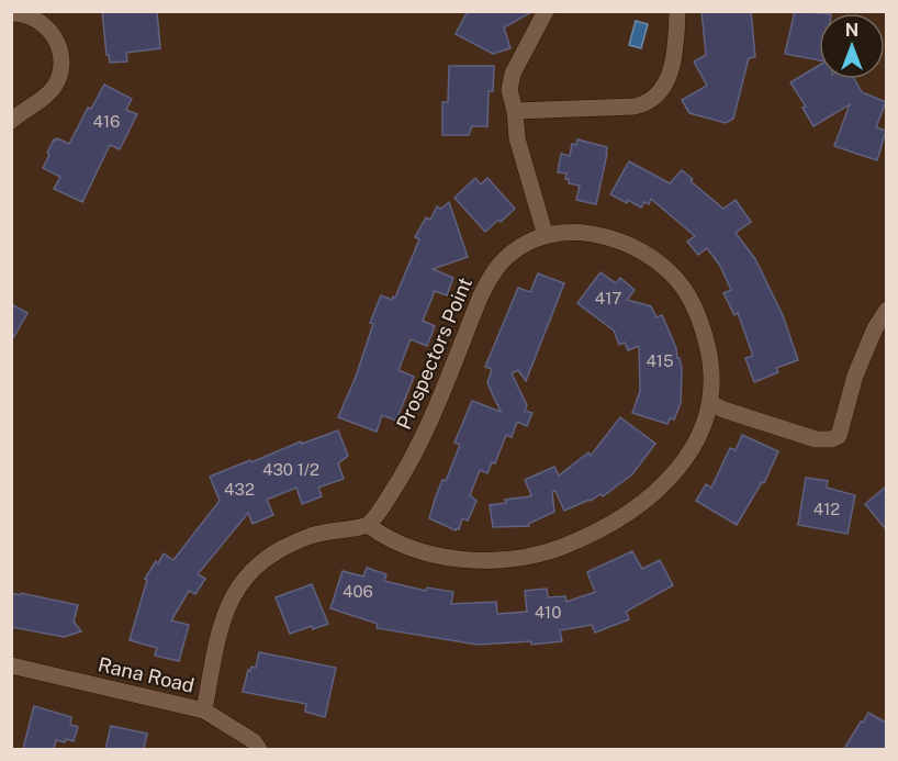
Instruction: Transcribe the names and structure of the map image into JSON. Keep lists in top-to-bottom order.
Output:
{
  "streets": {
    "street": ["Prospectors Point", "Rana Road"]
  },
  "house_numbers": [
    "416",
    "417",
    "415",
    "430 1/2",
    "432",
    "412",
    "406",
    "410"
  ],
  "north": "top"
}
